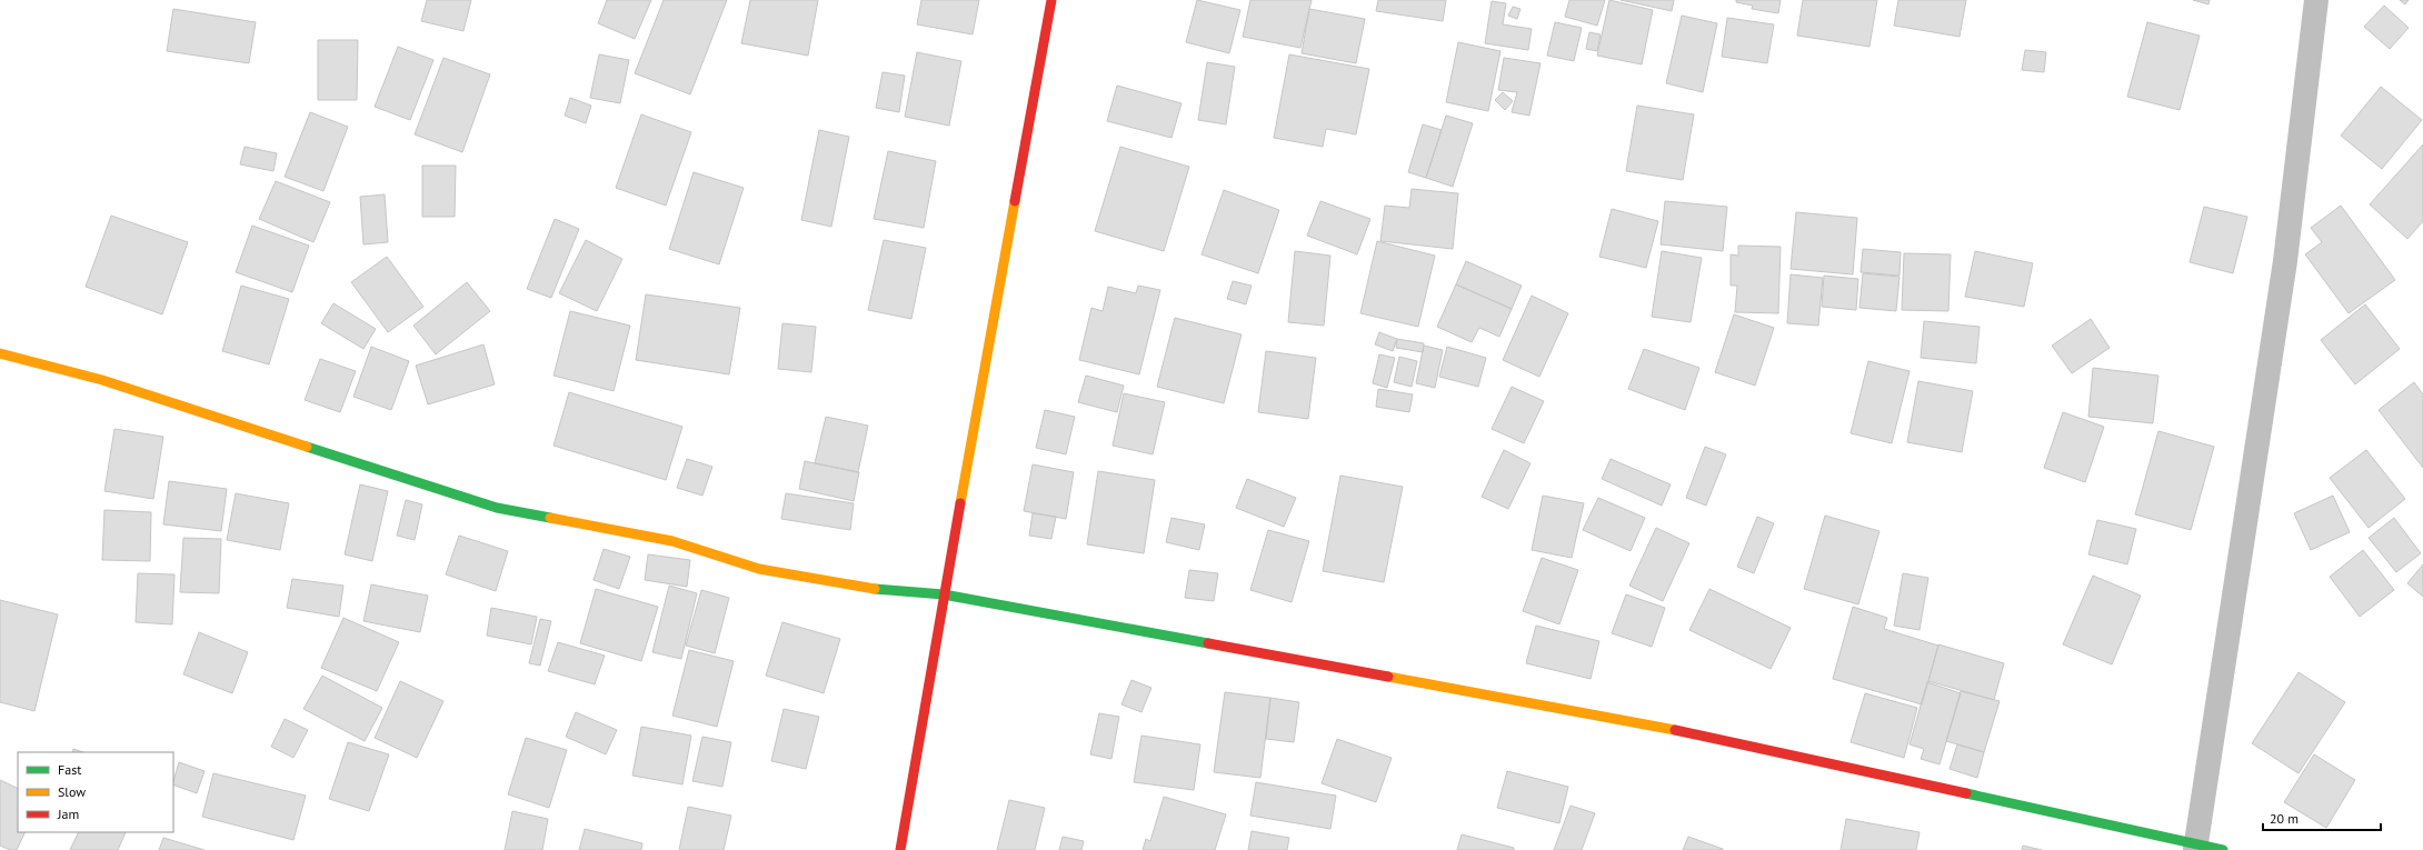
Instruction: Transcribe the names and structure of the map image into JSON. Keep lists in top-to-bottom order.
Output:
{
  "legend": ["Fast", "Slow", "Jam"],
  "scale_bar": "20 m"
}
